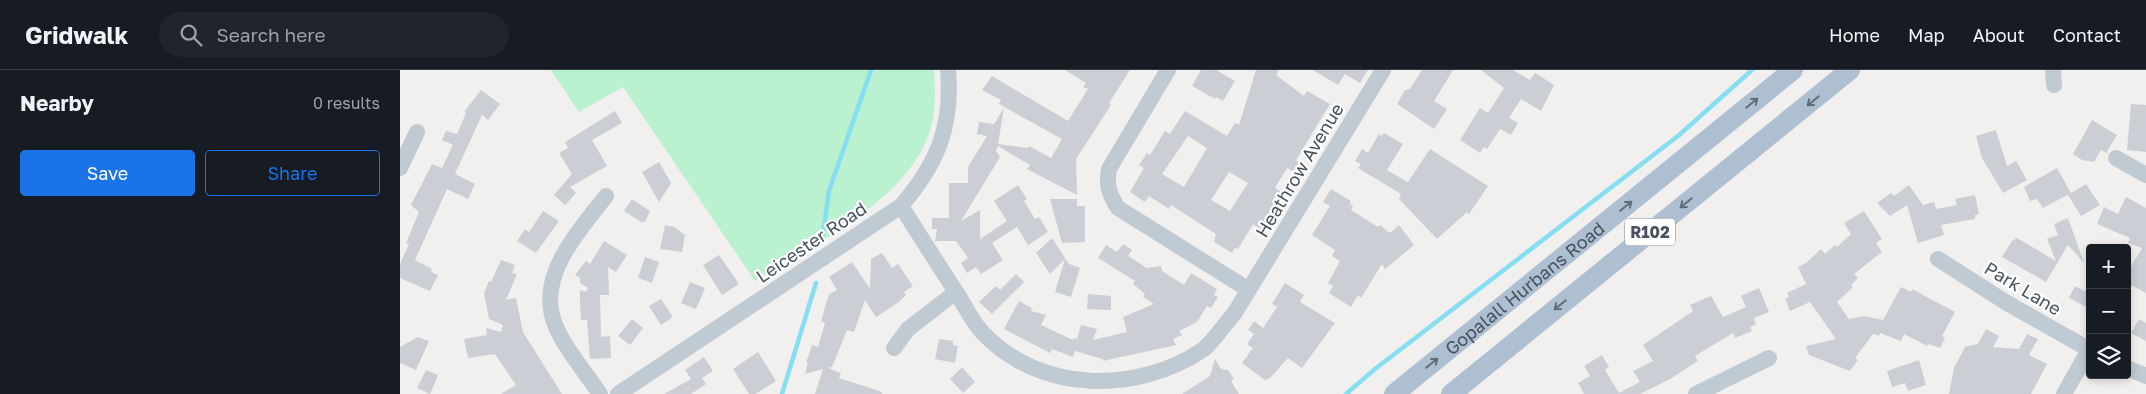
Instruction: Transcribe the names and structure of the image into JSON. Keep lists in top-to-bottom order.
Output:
{
  "streets": {
    "main road": ["R102", "Gopalall Hurbans Road"],
    "street": ["Heathrow Avenue", "Leicester Road", "Park Lane"]
  },
  "crossings": [
    ["Heathrow Avenue", "Leicester Road"]
  ],
  "page": {
    "header": "Gridwalk",
    "search": "Search here",
    "nav": [
      "Home",
      "Map",
      "About",
      "Contact"
    ],
    "heading": ["Nearby", "0 results"],
    "buttons": ["Save", "Share"],
    "map_buttons": ["+", "−"]
  }
}
